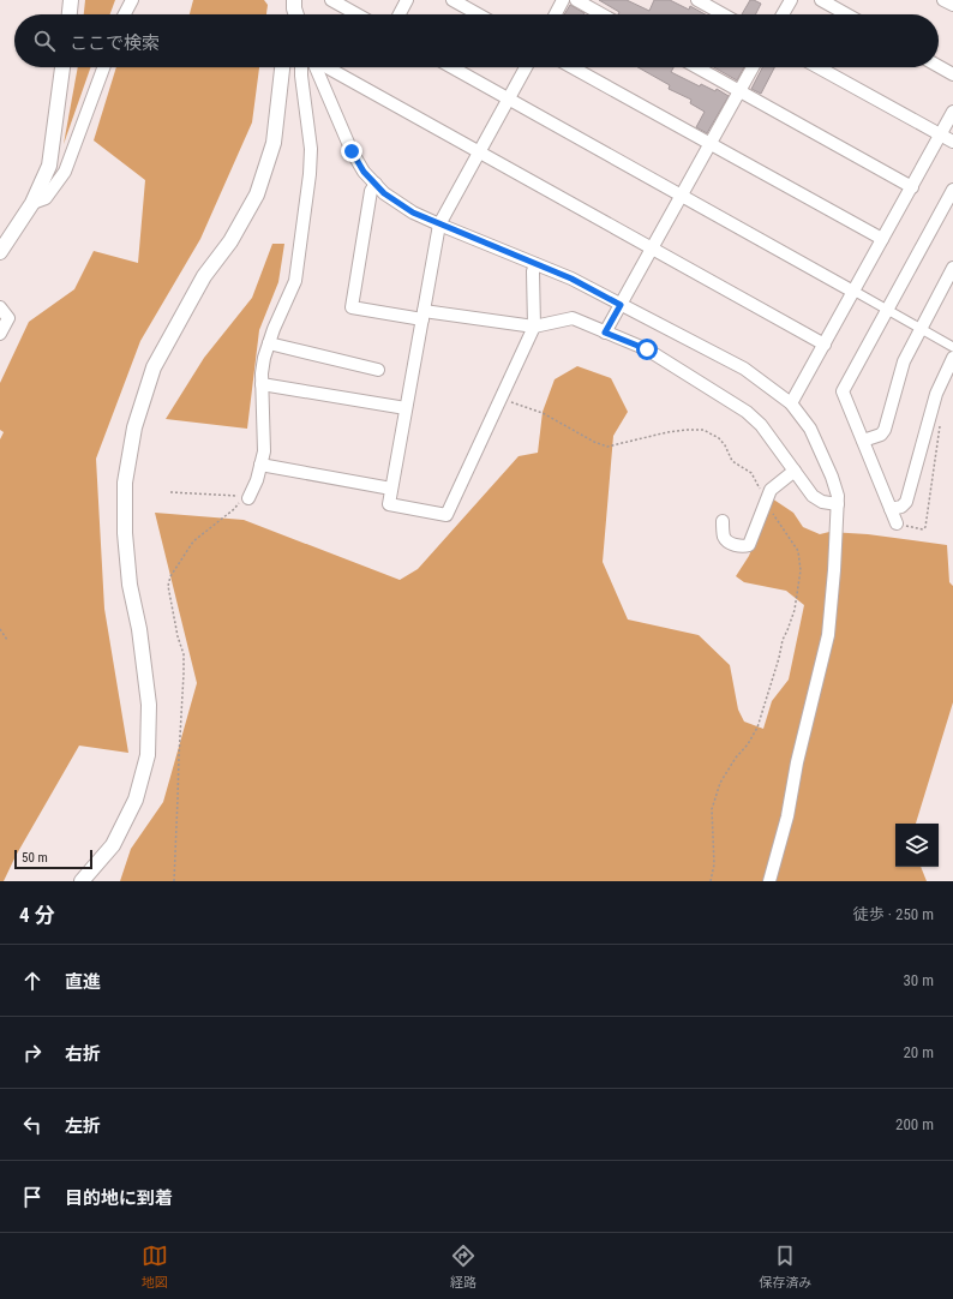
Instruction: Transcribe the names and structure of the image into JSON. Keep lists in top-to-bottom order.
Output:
{
  "scale_bar": "50 m",
  "page": {
    "search": "ここで検索",
    "scale": "50 m",
    "heading": ["4 分", "徒歩 · 250 m"],
    "list": [
      ["直進", "30 m"],
      ["右折", "20 m"],
      ["左折", "200 m"],
      "目的地に到着"
    ],
    "nav": ["地図", "経路", "保存済み"]
  }
}
